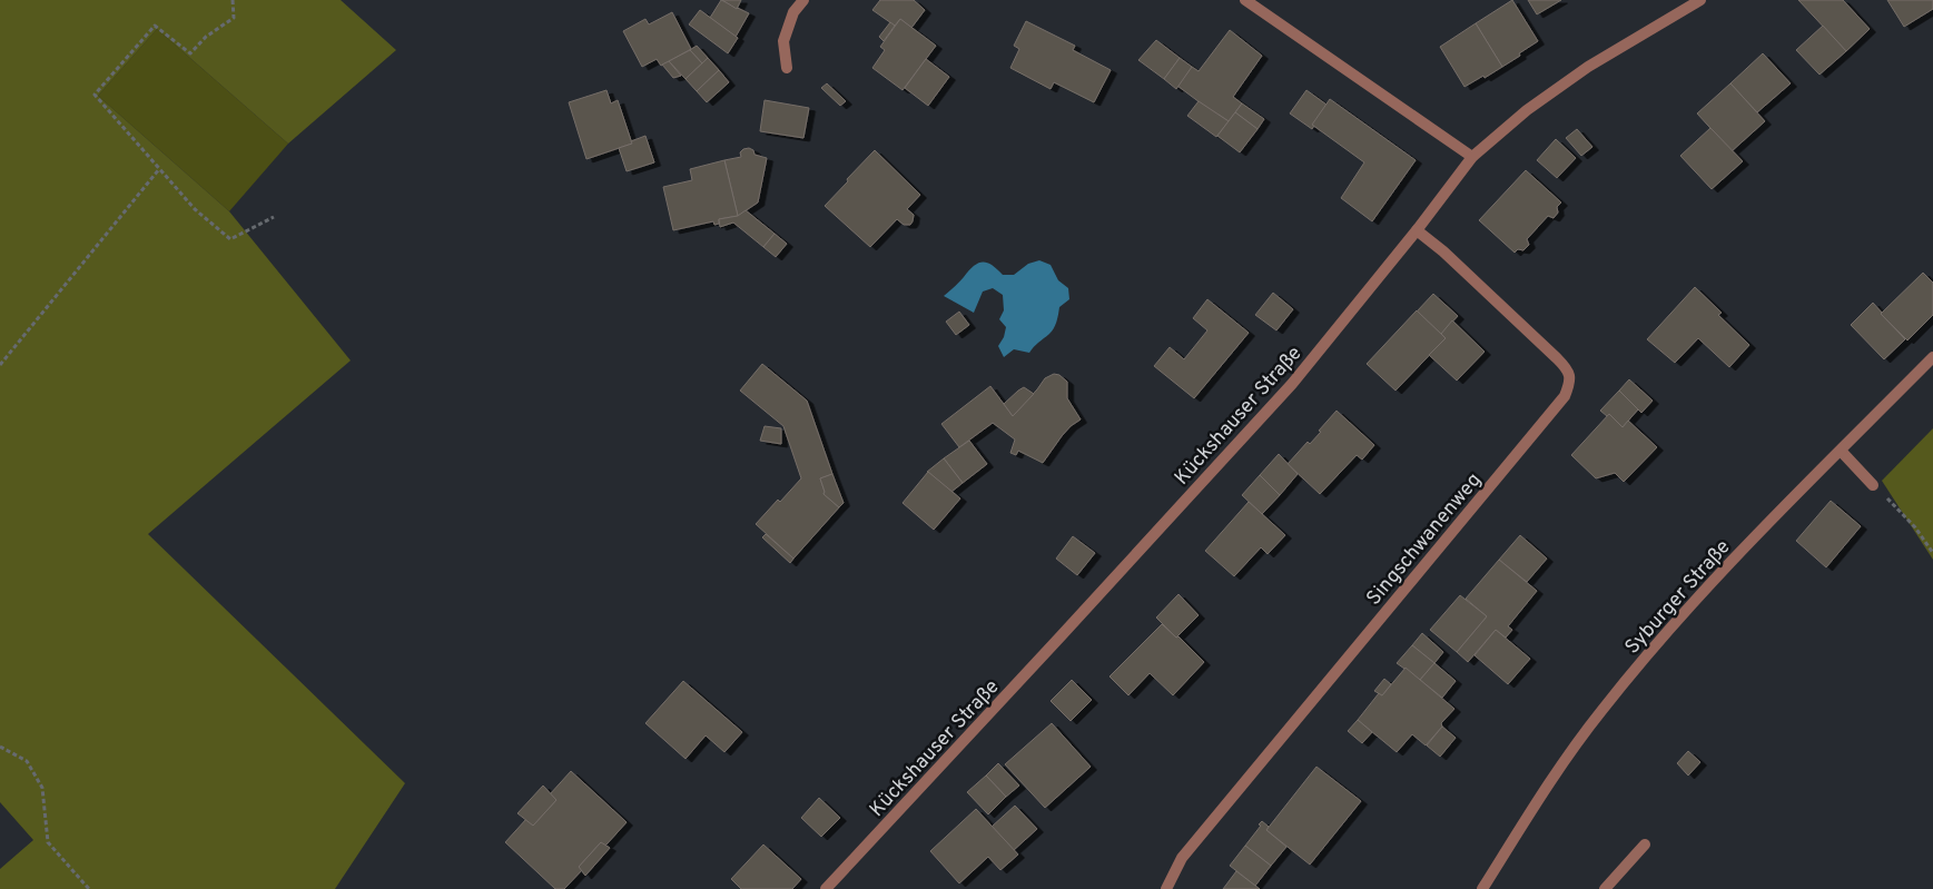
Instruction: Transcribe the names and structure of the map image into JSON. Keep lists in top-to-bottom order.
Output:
{
  "streets": {
    "street": ["Kückshauser Straße", "Singschwanenweg", "Syburger Straße"]
  },
  "crossings": [
    ["Kückshauser Straße", "Singschwanenweg"]
  ]
}
